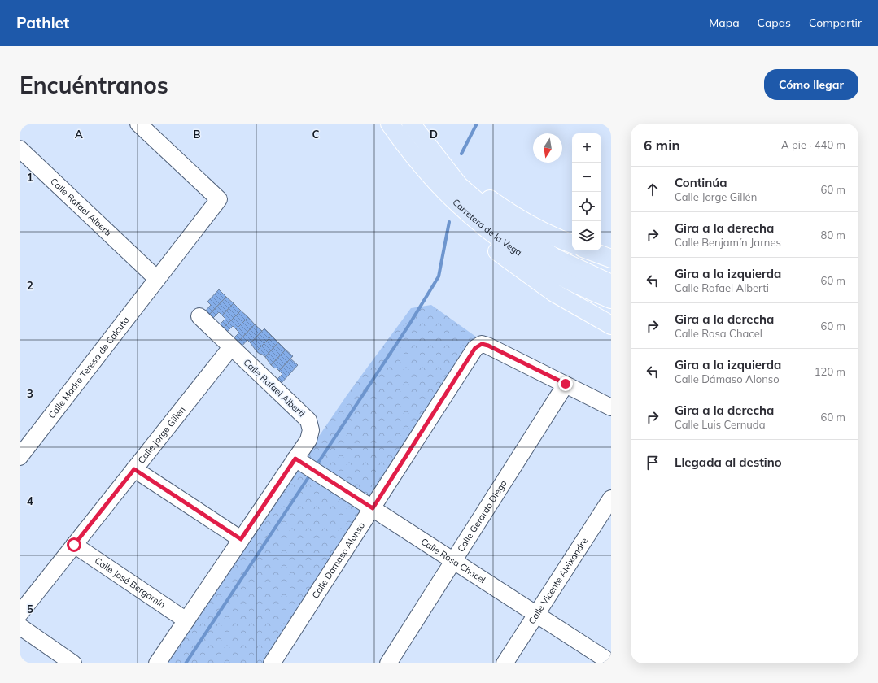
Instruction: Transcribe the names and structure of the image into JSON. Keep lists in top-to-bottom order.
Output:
{
  "streets": {
    "main road": ["Carretera de la Vega"],
    "street": [
      "Calle Rafael Alberti",
      "Calle Madre Teresa de Calcuta",
      "Calle Jorge Gillén",
      "Calle Gerardo Diego",
      "Calle Dámaso Alonso",
      "Calle Rosa Chacel",
      "Calle Vicente Aleixandre",
      "Calle José Bergamín"
    ]
  },
  "crossings": [
    ["Calle Rafael Alberti", "Calle Madre Teresa de Calcuta"],
    ["Calle Rafael Alberti", "Calle Jorge Gillén"],
    ["Calle Rafael Alberti", "Calle Rosa Chacel"],
    ["Calle Rafael Alberti", "Calle José Bergamín"],
    ["Calle Jorge Gillén", "Calle José Bergamín"],
    ["Calle Gerardo Diego", "Calle Dámaso Alonso"],
    ["Calle Gerardo Diego", "Calle Rosa Chacel"],
    ["Calle Dámaso Alonso", "Calle Rosa Chacel"],
    ["Calle Rosa Chacel", "Calle Vicente Aleixandre"]
  ],
  "north": "bottom",
  "page": {
    "header": "Pathlet",
    "nav": ["Mapa", "Capas", "Compartir"],
    "buttons": "Cómo llegar",
    "title": "Encuéntranos",
    "heading": ["6 min", "A pie · 440 m"],
    "map_buttons": ["+", "−"],
    "list": [
      ["Continúa", "Calle Jorge Gillén", "60 m"],
      ["Gira a la derecha", "Calle Benjamín Jarnes", "80 m"],
      ["Gira a la izquierda", "Calle Rafael Alberti", "60 m"],
      ["Gira a la derecha", "Calle Rosa Chacel", "60 m"],
      ["Gira a la izquierda", "Calle Dámaso Alonso", "120 m"],
      ["Gira a la derecha", "Calle Luis Cernuda", "60 m"],
      "Llegada al destino"
    ]
  },
  "grid": {
    "columns": [
      "A",
      "B",
      "C",
      "D"
    ],
    "rows": [
      "1",
      "2",
      "3",
      "4",
      "5"
    ]
  }
}
